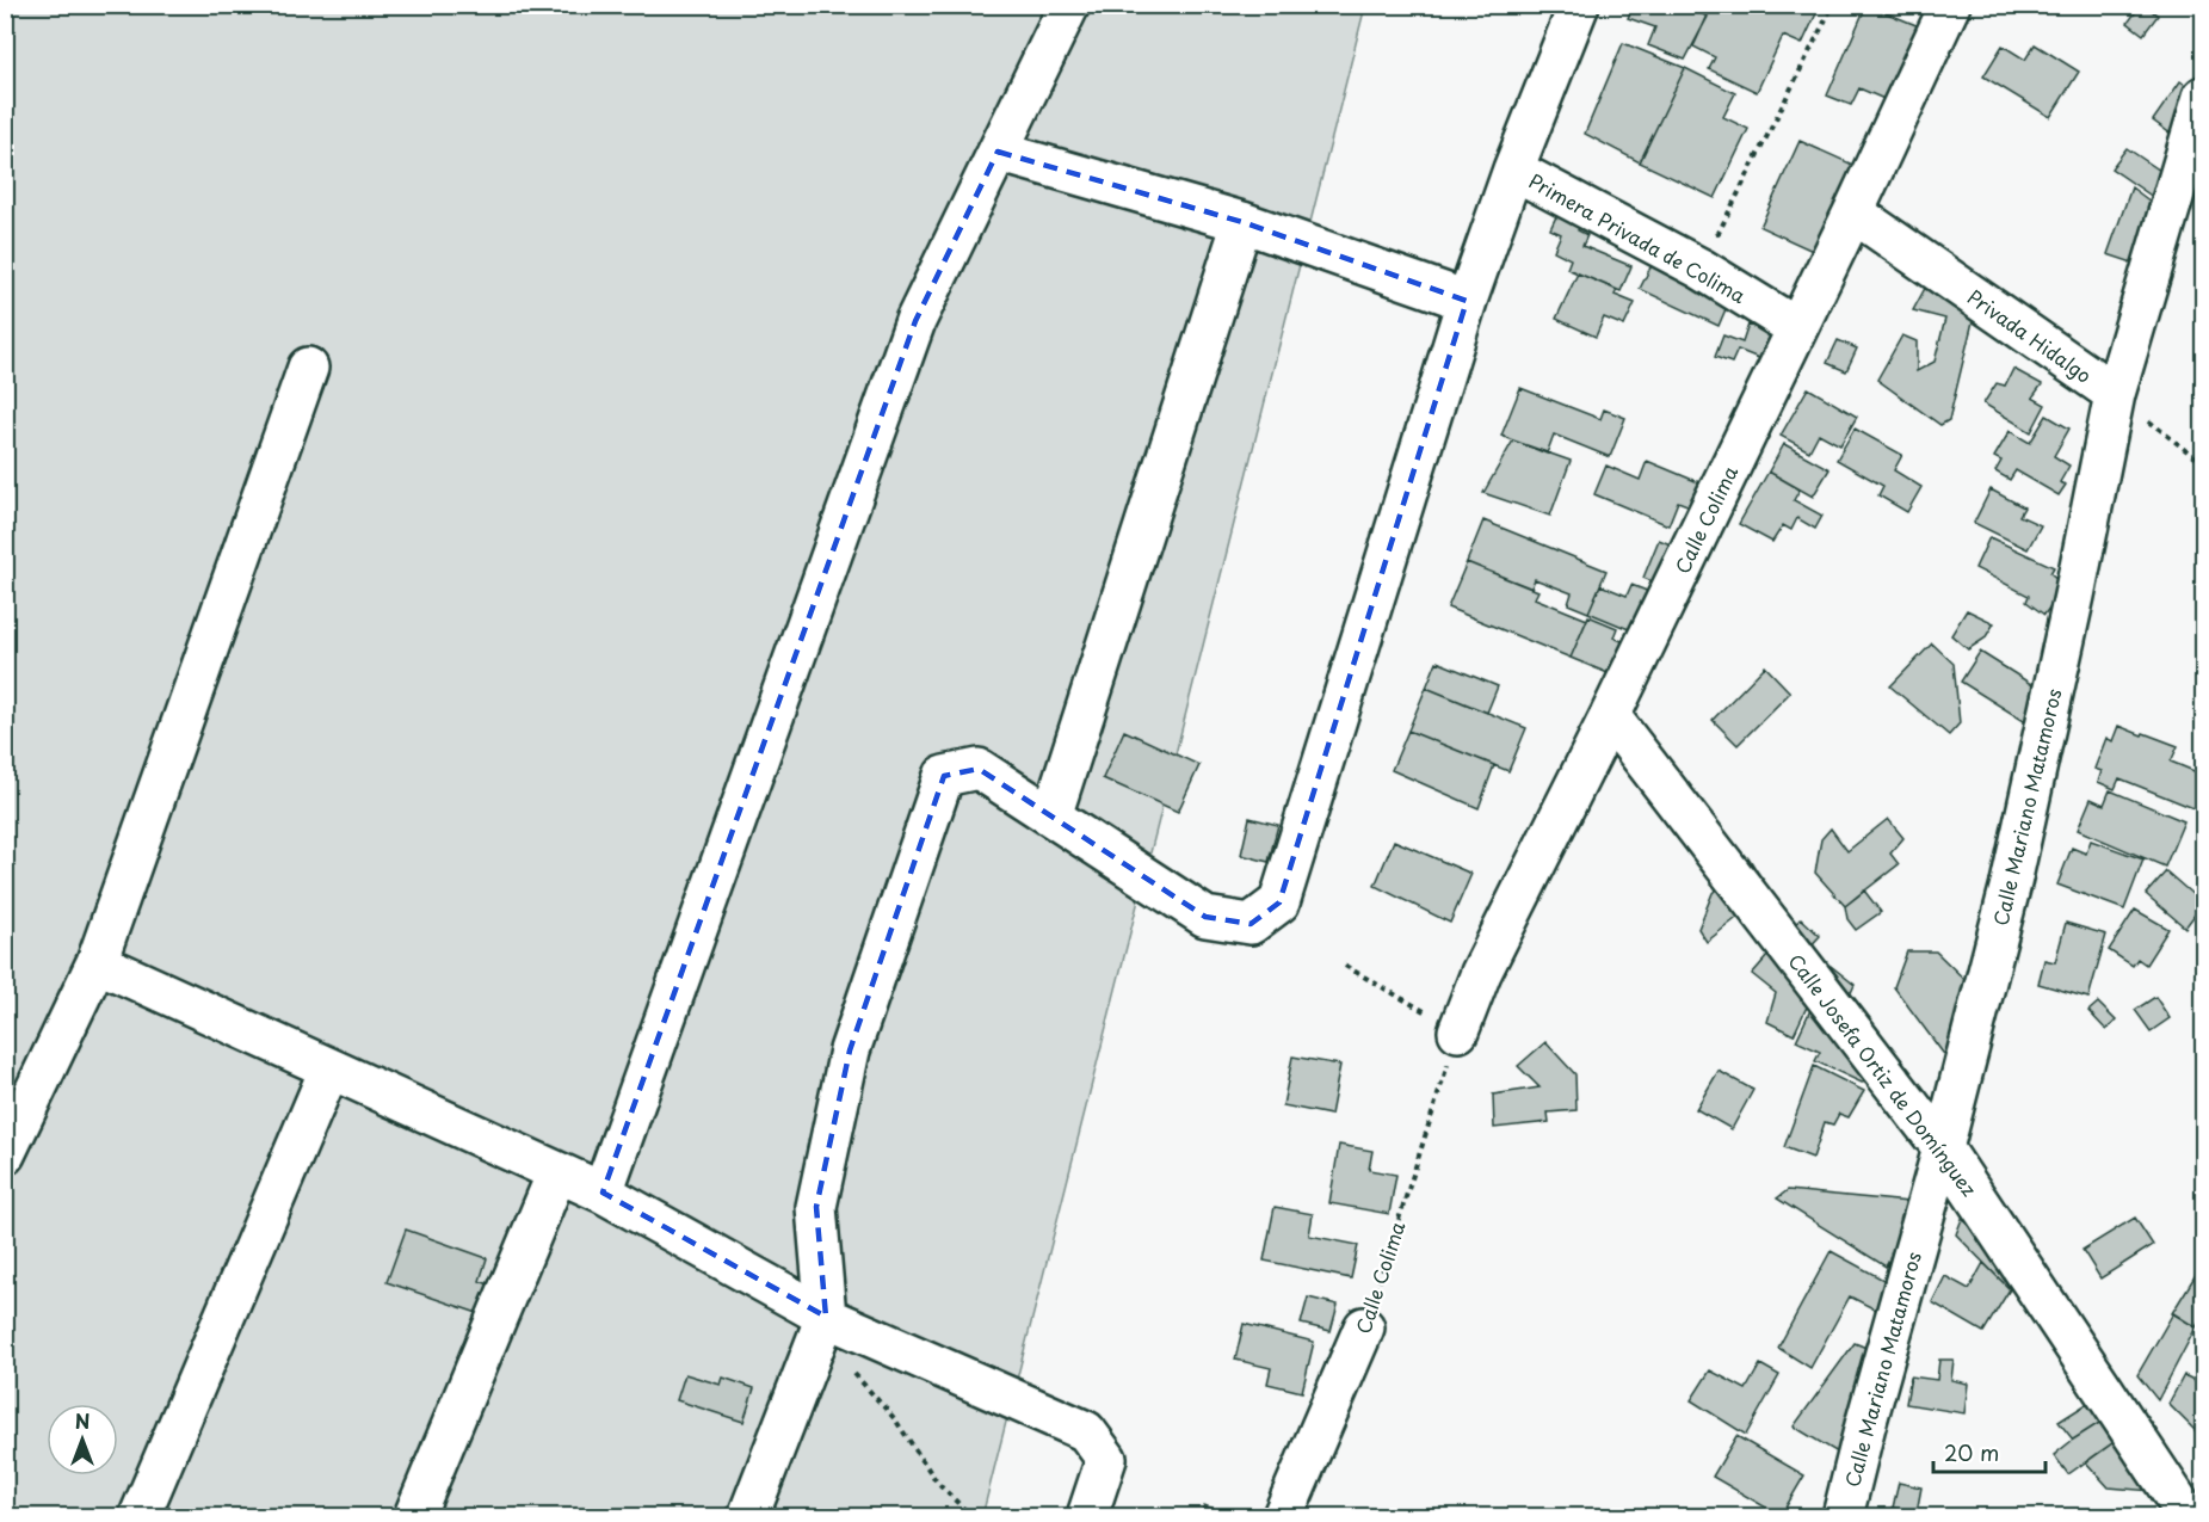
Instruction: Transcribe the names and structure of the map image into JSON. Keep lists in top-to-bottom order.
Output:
{
  "streets": {
    "street": [
      "Primera Privada de Colima",
      "Privada Hidalgo",
      "Calle Colima",
      "Calle Mariano Matamoros",
      "Calle Josefa Ortiz de Domínguez"
    ]
  },
  "crossings": [
    ["Primera Privada de Colima", "Calle Colima"],
    ["Privada Hidalgo", "Calle Colima"],
    ["Privada Hidalgo", "Calle Mariano Matamoros"],
    ["Calle Colima", "Calle Josefa Ortiz de Domínguez"],
    ["Calle Mariano Matamoros", "Calle Josefa Ortiz de Domínguez"]
  ],
  "scale_bar": "20 m",
  "north": "top"
}
